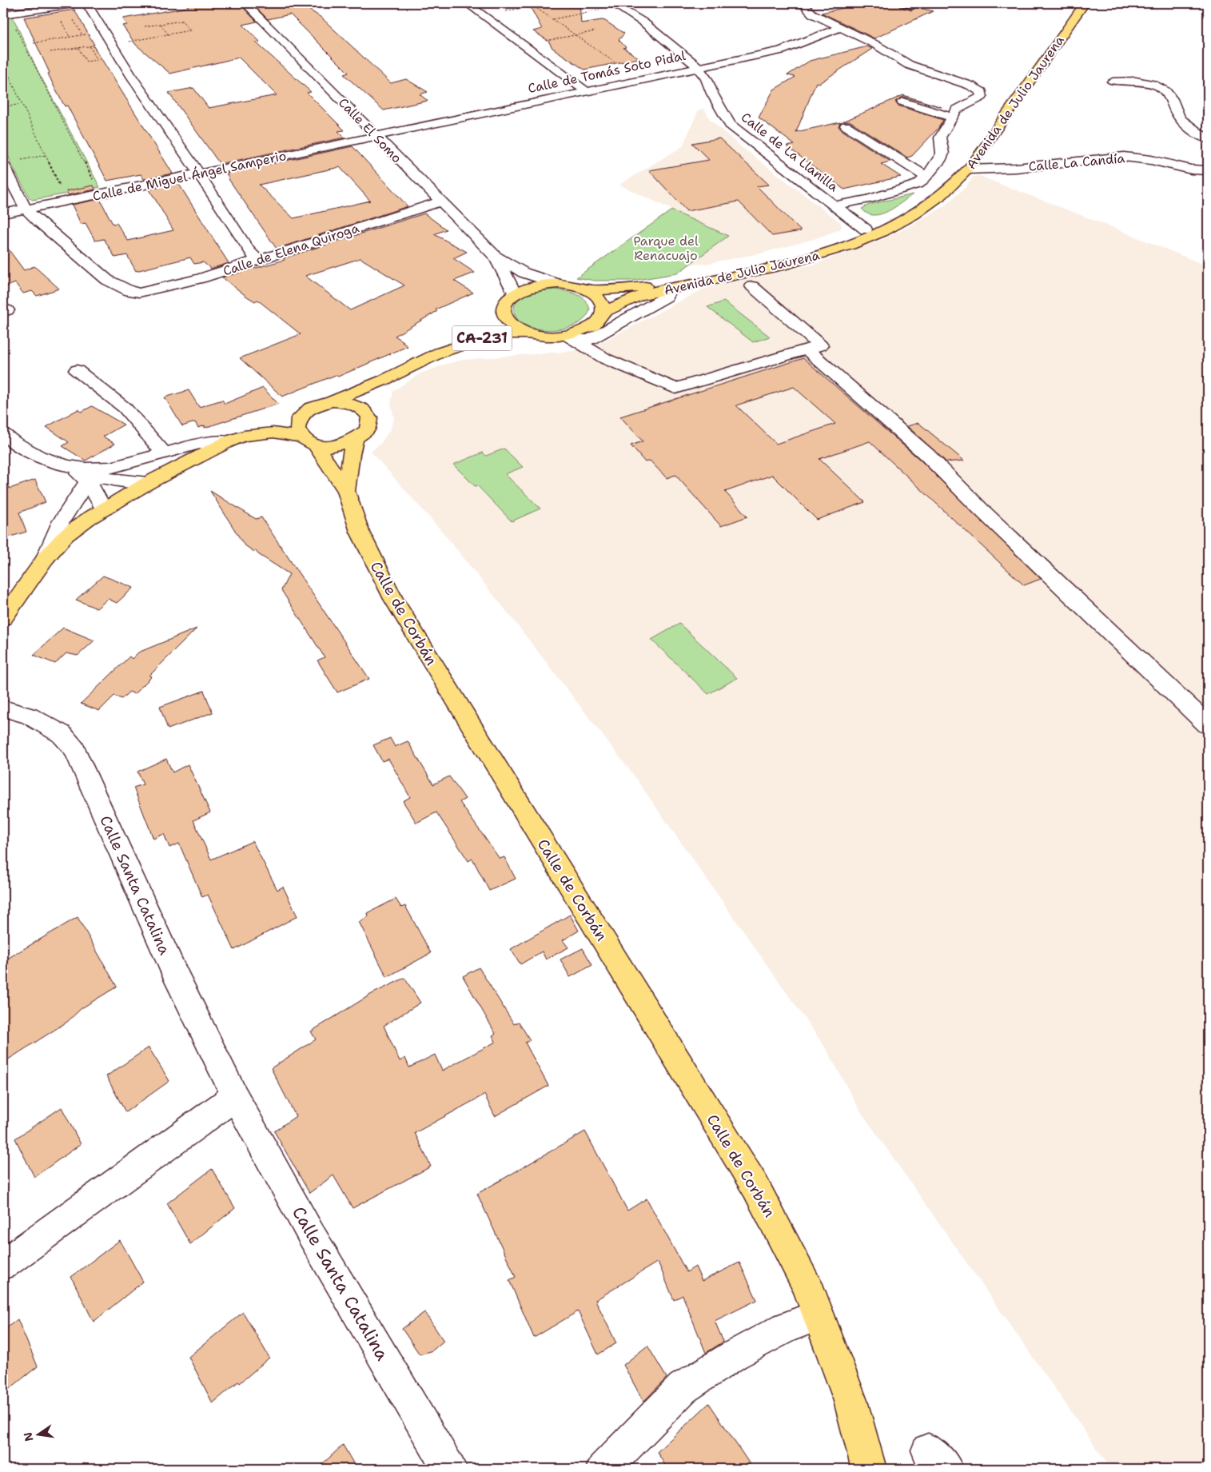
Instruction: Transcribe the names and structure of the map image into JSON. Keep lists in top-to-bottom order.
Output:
{
  "streets": {
    "main road": ["Avenida de Julio Jaurena", "CA-231", "Calle de Corbán"],
    "street": [
      "Calle de Tomás Soto Pidal",
      "Calle El Somo",
      "Calle de La Llanilla",
      "Calle La Candía",
      "Calle de Miguel Ángel Samperio",
      "Calle de Elena Quiroga",
      "Calle Santa Catalina"
    ]
  },
  "crossings": [
    ["Calle de Tomás Soto Pidal", "Calle El Somo"],
    ["Calle de Tomás Soto Pidal", "Calle de La Llanilla"],
    ["Calle de Tomás Soto Pidal", "Calle de Miguel Ángel Samperio"],
    ["Avenida de Julio Jaurena", "Calle El Somo"],
    ["Avenida de Julio Jaurena", "Calle de La Llanilla"],
    ["Avenida de Julio Jaurena", "Calle La Candía"],
    ["Calle El Somo", "Calle de Miguel Ángel Samperio"],
    ["Calle El Somo", "Calle de Elena Quiroga"],
    ["Calle de Miguel Ángel Samperio", "Calle de Elena Quiroga"],
    ["CA-231", "Calle de Corbán"]
  ],
  "parks": ["Parque del Renacuajo"],
  "north": "left"
}
